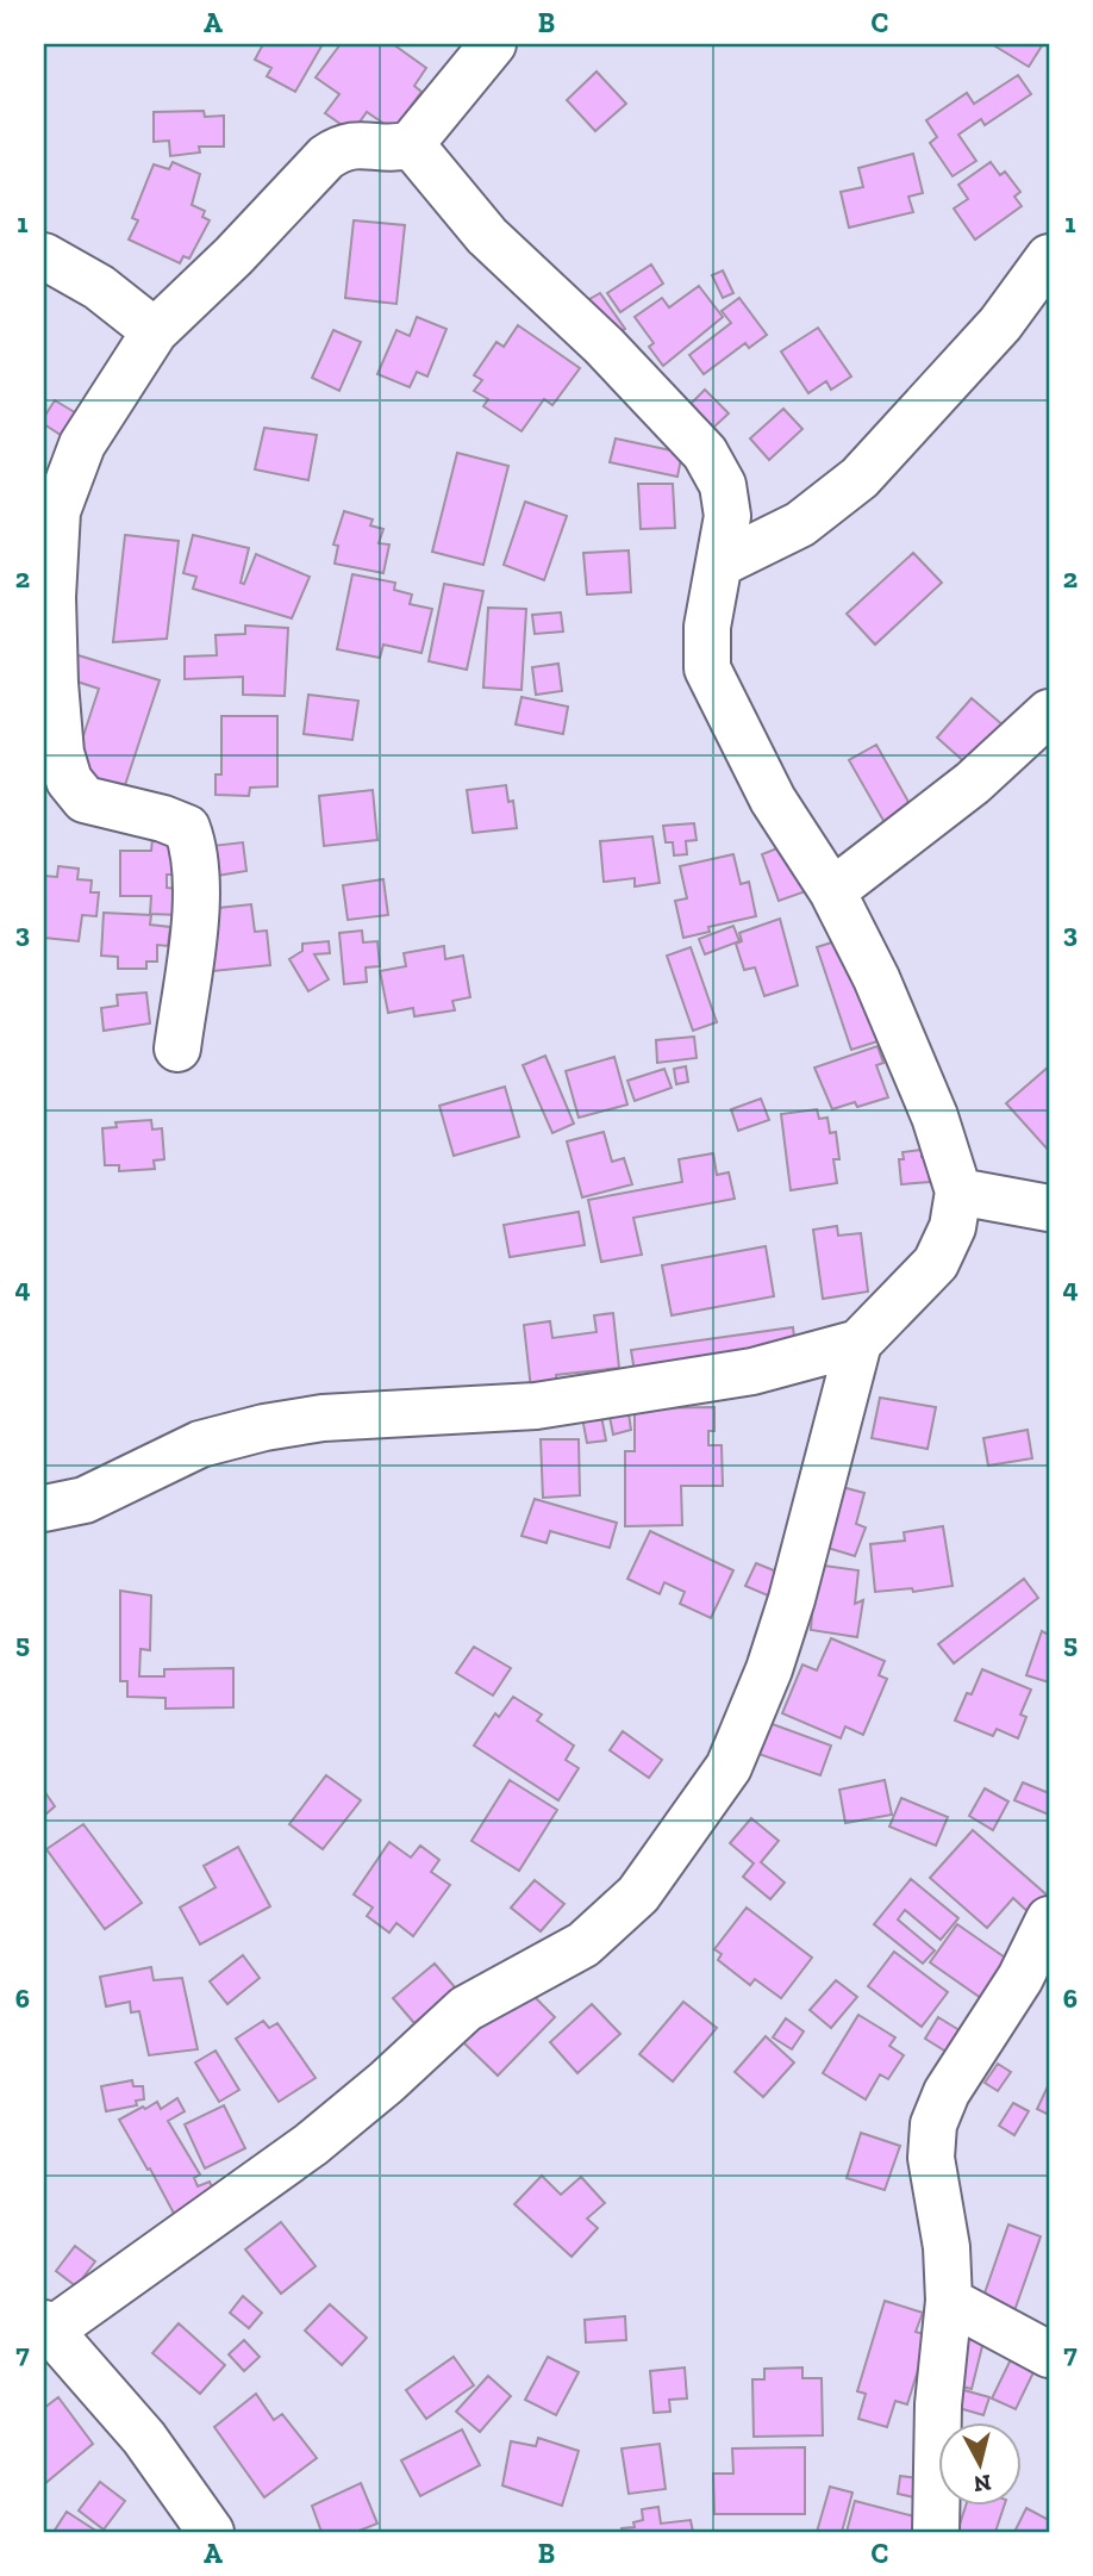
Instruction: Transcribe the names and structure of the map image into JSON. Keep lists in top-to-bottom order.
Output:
{
  "north": "bottom",
  "grid": {
    "columns": ["A", "B", "C"],
    "rows": [
      "1",
      "2",
      "3",
      "4",
      "5",
      "6",
      "7"
    ]
  }
}
